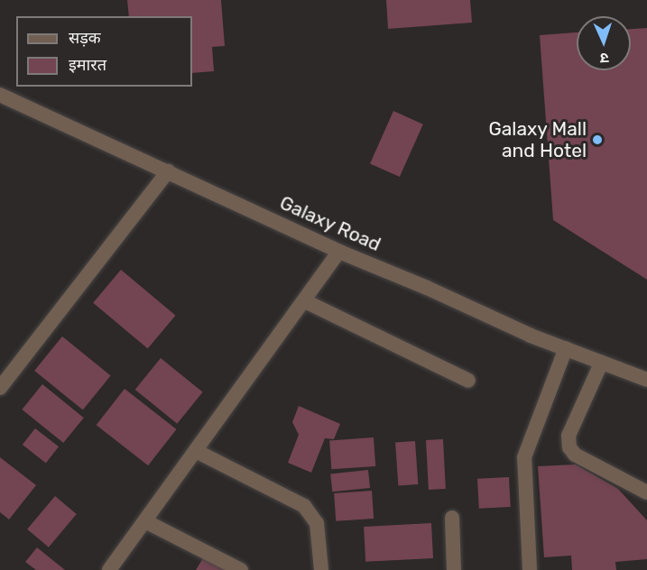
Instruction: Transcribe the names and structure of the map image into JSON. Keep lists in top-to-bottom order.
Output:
{
  "streets": {
    "street": ["Galaxy Road"]
  },
  "places": ["Galaxy Mall and Hotel"],
  "legend": ["सड़क", "इमारत"],
  "north": "bottom"
}
